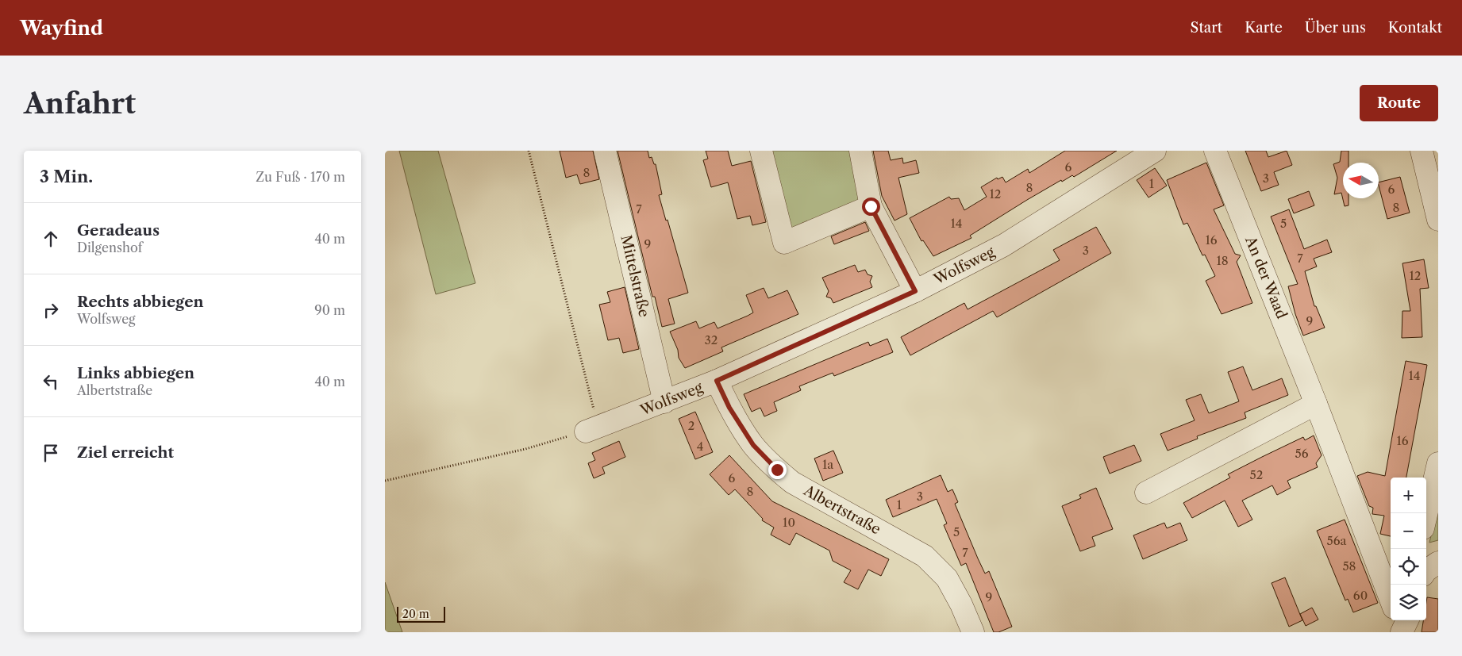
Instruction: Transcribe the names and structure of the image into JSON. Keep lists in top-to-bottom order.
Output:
{
  "streets": {
    "street": [
      "Wolfsweg",
      "Mittelstraße",
      "An der Waad",
      "Albertstraße"
    ]
  },
  "crossings": [
    ["Wolfsweg", "Mittelstraße"],
    ["Wolfsweg", "Albertstraße"]
  ],
  "house_numbers": [
    "6",
    "8",
    "3",
    "1",
    "8",
    "6",
    "12",
    "8",
    "7",
    "14",
    "5",
    "16",
    "9",
    "3",
    "7",
    "18",
    "12",
    "9",
    "32",
    "14",
    "2",
    "16",
    "4",
    "56",
    "1a",
    "52",
    "6",
    "8",
    "3",
    "1",
    "10",
    "5",
    "56a",
    "7",
    "58",
    "60",
    "9"
  ],
  "scale_bar": "20 m",
  "north": "left",
  "page": {
    "header": "Wayfind",
    "nav": [
      "Start",
      "Karte",
      "Über uns",
      "Kontakt"
    ],
    "buttons": "Route",
    "title": "Anfahrt",
    "heading": ["3 Min.", "Zu Fuß · 170 m"],
    "list": [
      ["Geradeaus", "Dilgenshof", "40 m"],
      ["Rechts abbiegen", "Wolfsweg", "90 m"],
      ["Links abbiegen", "Albertstraße", "40 m"],
      "Ziel erreicht"
    ],
    "map_buttons": ["+", "−"],
    "scale": "20 m"
  }
}
